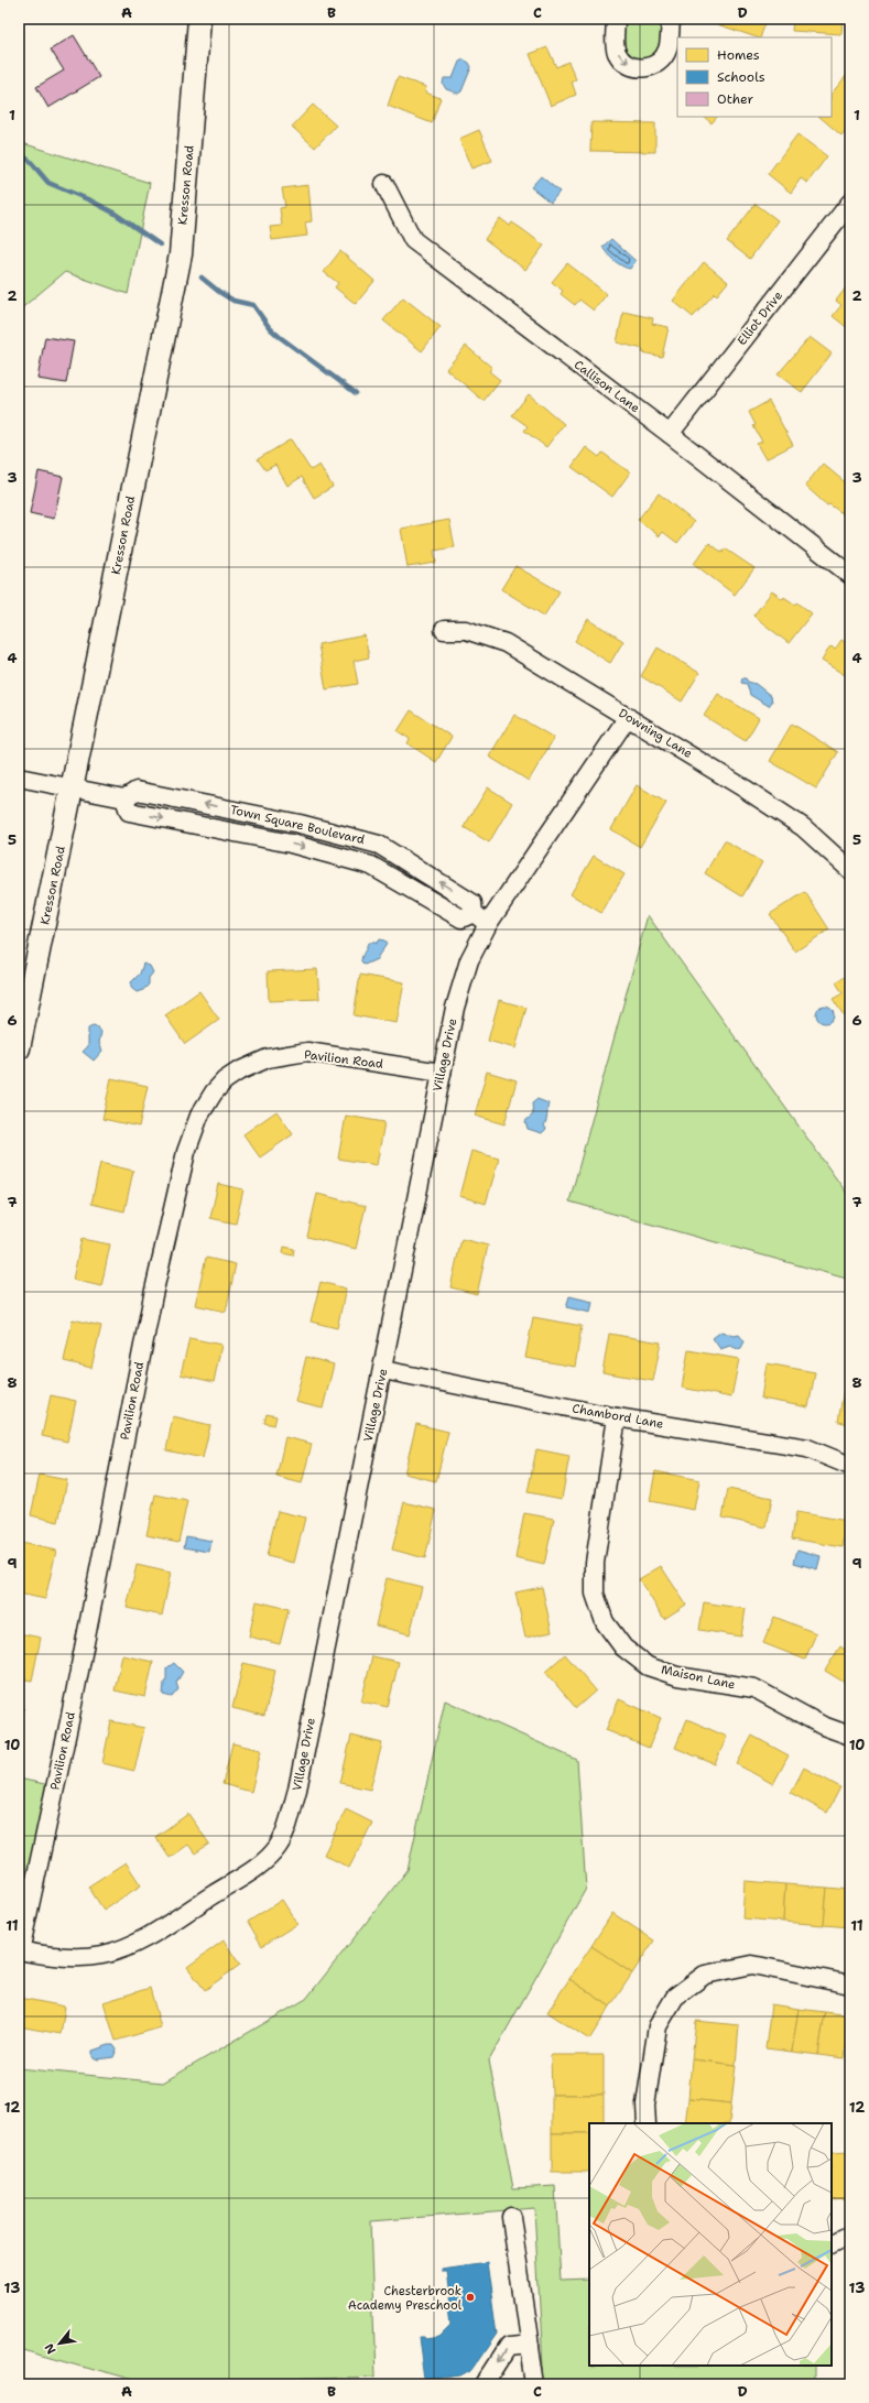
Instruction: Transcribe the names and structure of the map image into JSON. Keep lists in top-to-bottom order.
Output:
{
  "streets": {
    "main road": ["Kresson Road"],
    "street": [
      "Elliot Drive",
      "Callison Lane",
      "Downing Lane",
      "Town Square Boulevard",
      "Village Drive",
      "Pavilion Road",
      "Chambord Lane",
      "Maison Lane"
    ]
  },
  "crossings": [
    ["Kresson Road", "Town Square Boulevard"],
    ["Elliot Drive", "Callison Lane"],
    ["Downing Lane", "Village Drive"],
    ["Town Square Boulevard", "Village Drive"],
    ["Village Drive", "Pavilion Road"],
    ["Village Drive", "Chambord Lane"],
    ["Chambord Lane", "Maison Lane"]
  ],
  "places": ["Chesterbrook Academy Preschool"],
  "legend": ["Homes", "Schools", "Other"],
  "north": "bottom left",
  "grid": {
    "columns": [
      "A",
      "B",
      "C",
      "D"
    ],
    "rows": [
      "1",
      "2",
      "3",
      "4",
      "5",
      "6",
      "7",
      "8",
      "9",
      "10",
      "11",
      "12",
      "13"
    ]
  }
}
